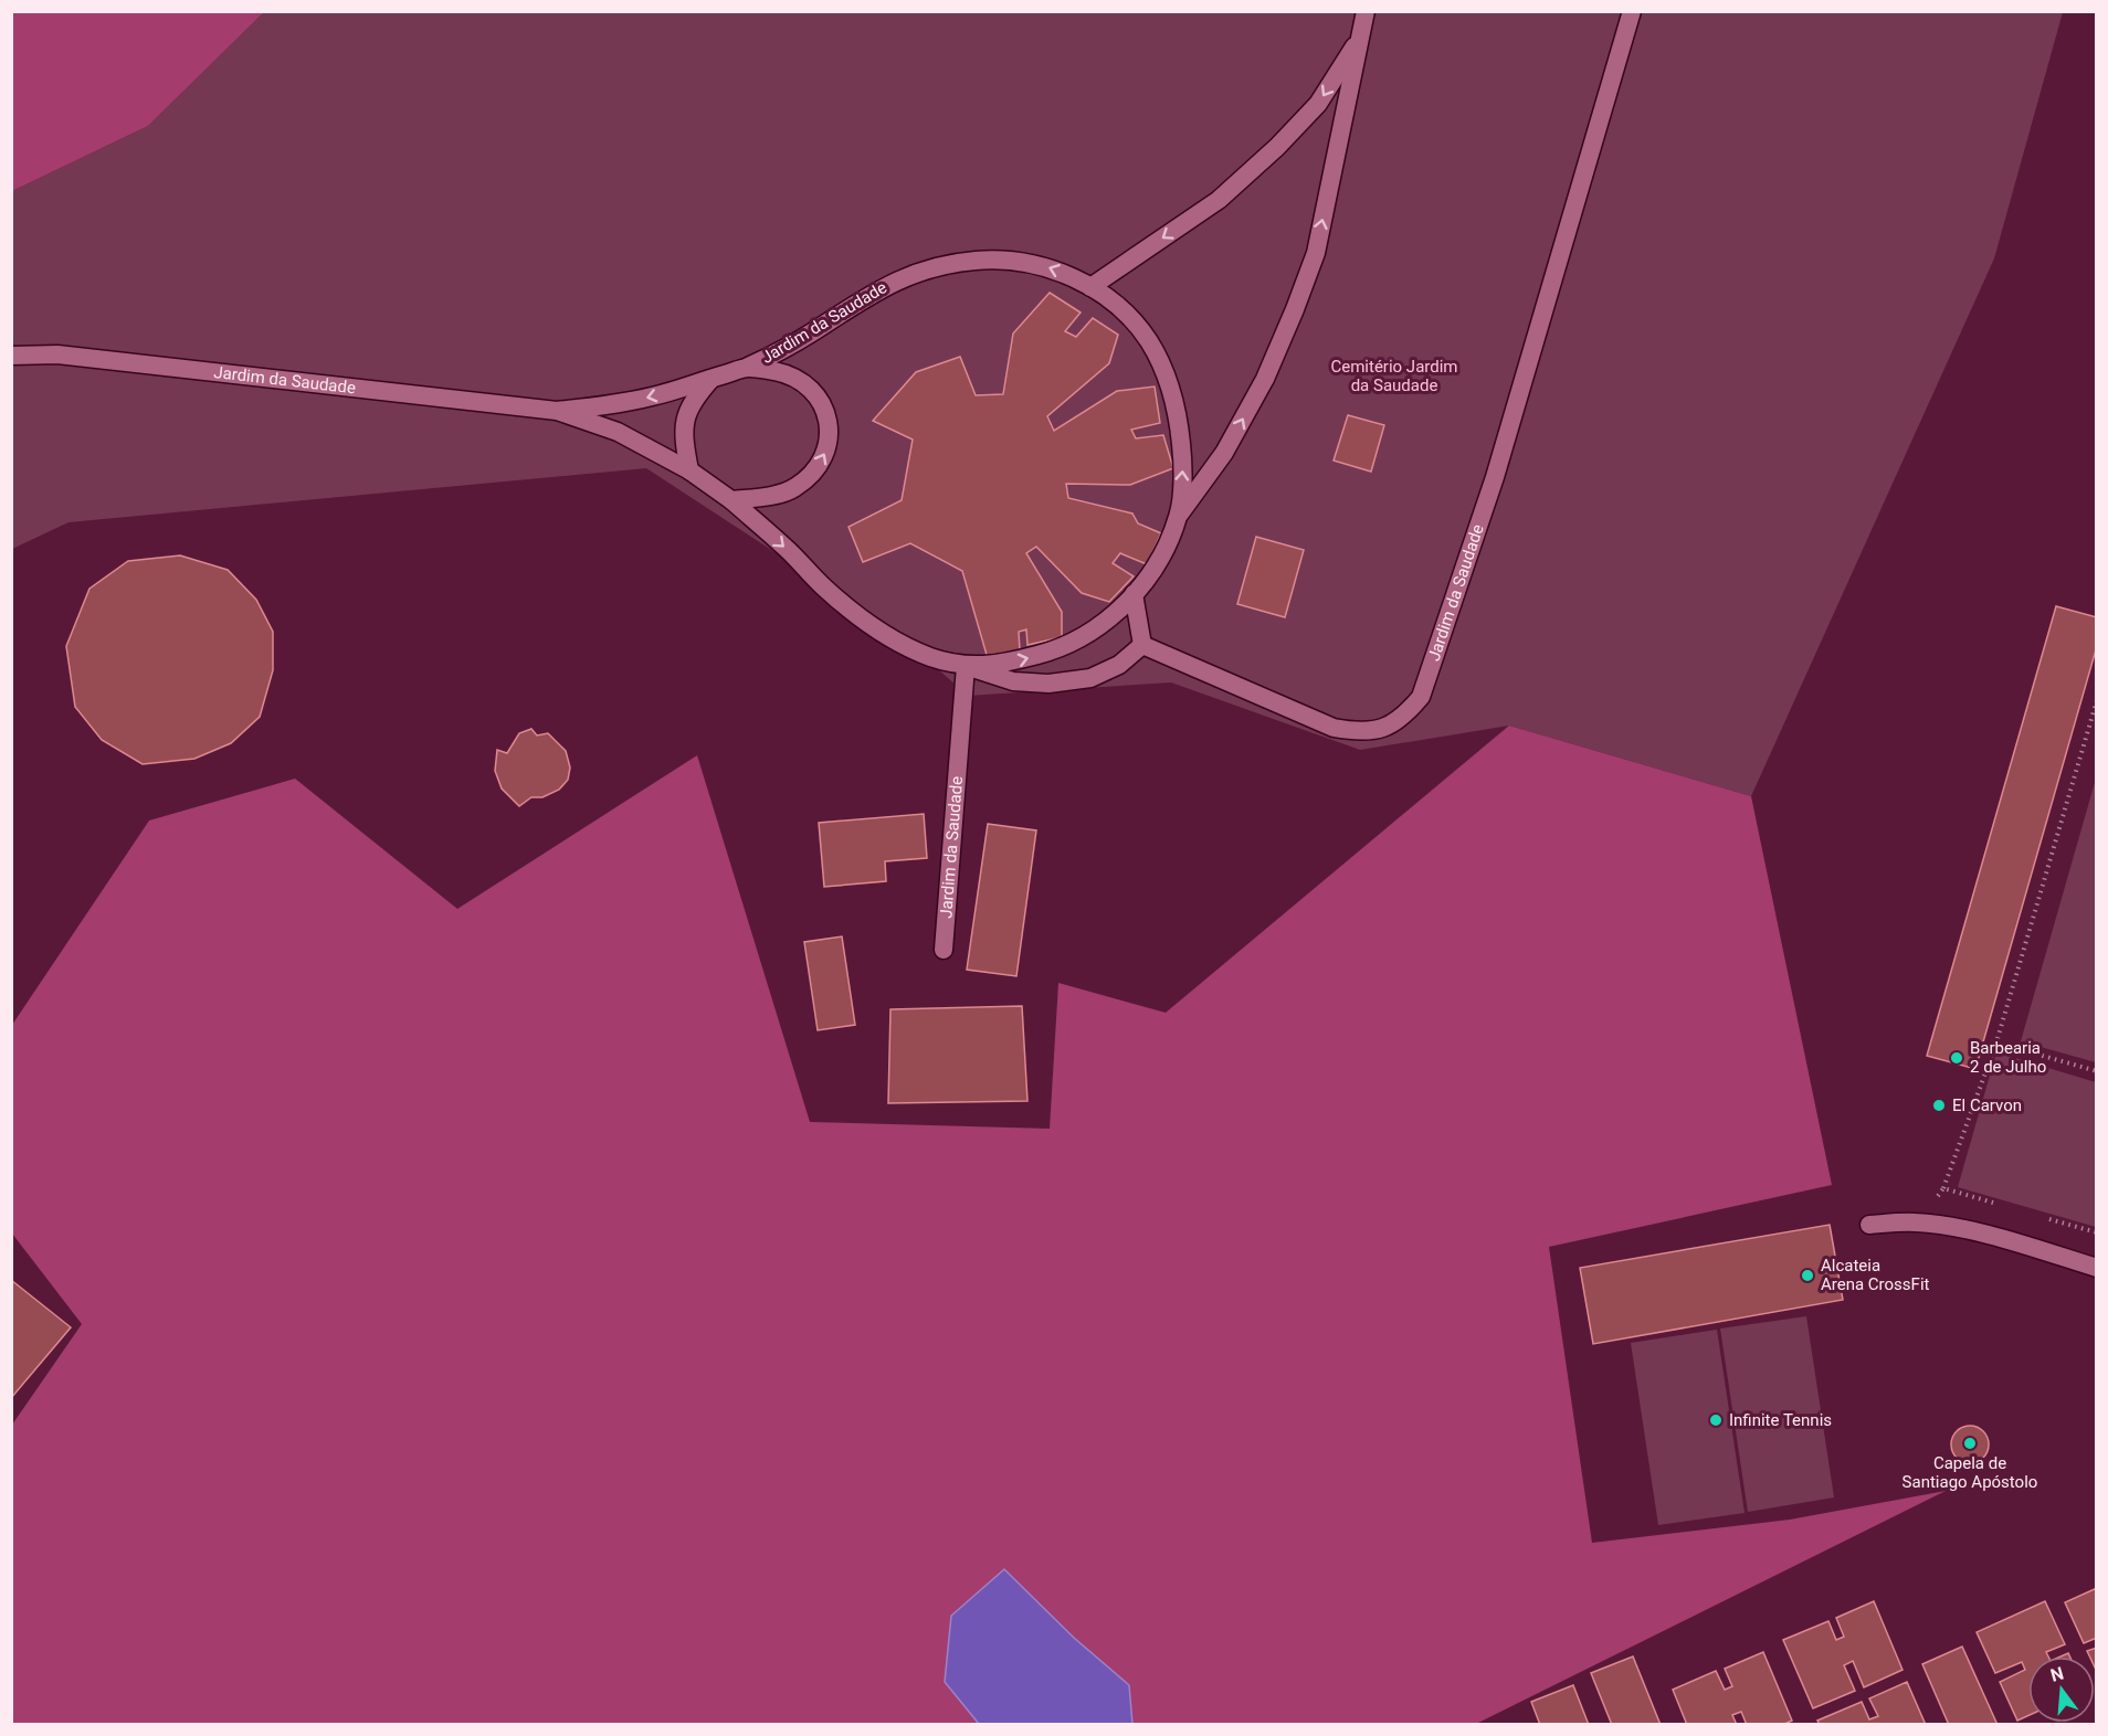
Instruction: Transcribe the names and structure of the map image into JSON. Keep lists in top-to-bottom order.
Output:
{
  "streets": {
    "lane": ["Jardim da Saudade"]
  },
  "parks": ["Cemitério Jardim da Saudade"],
  "places": [
    "Barbearia 2 de Julho",
    "El Carvon",
    "Alcateia Arena CrossFit",
    "Infinite Tennis",
    "Capela de Santiago Apóstolo"
  ],
  "north": "top"
}
